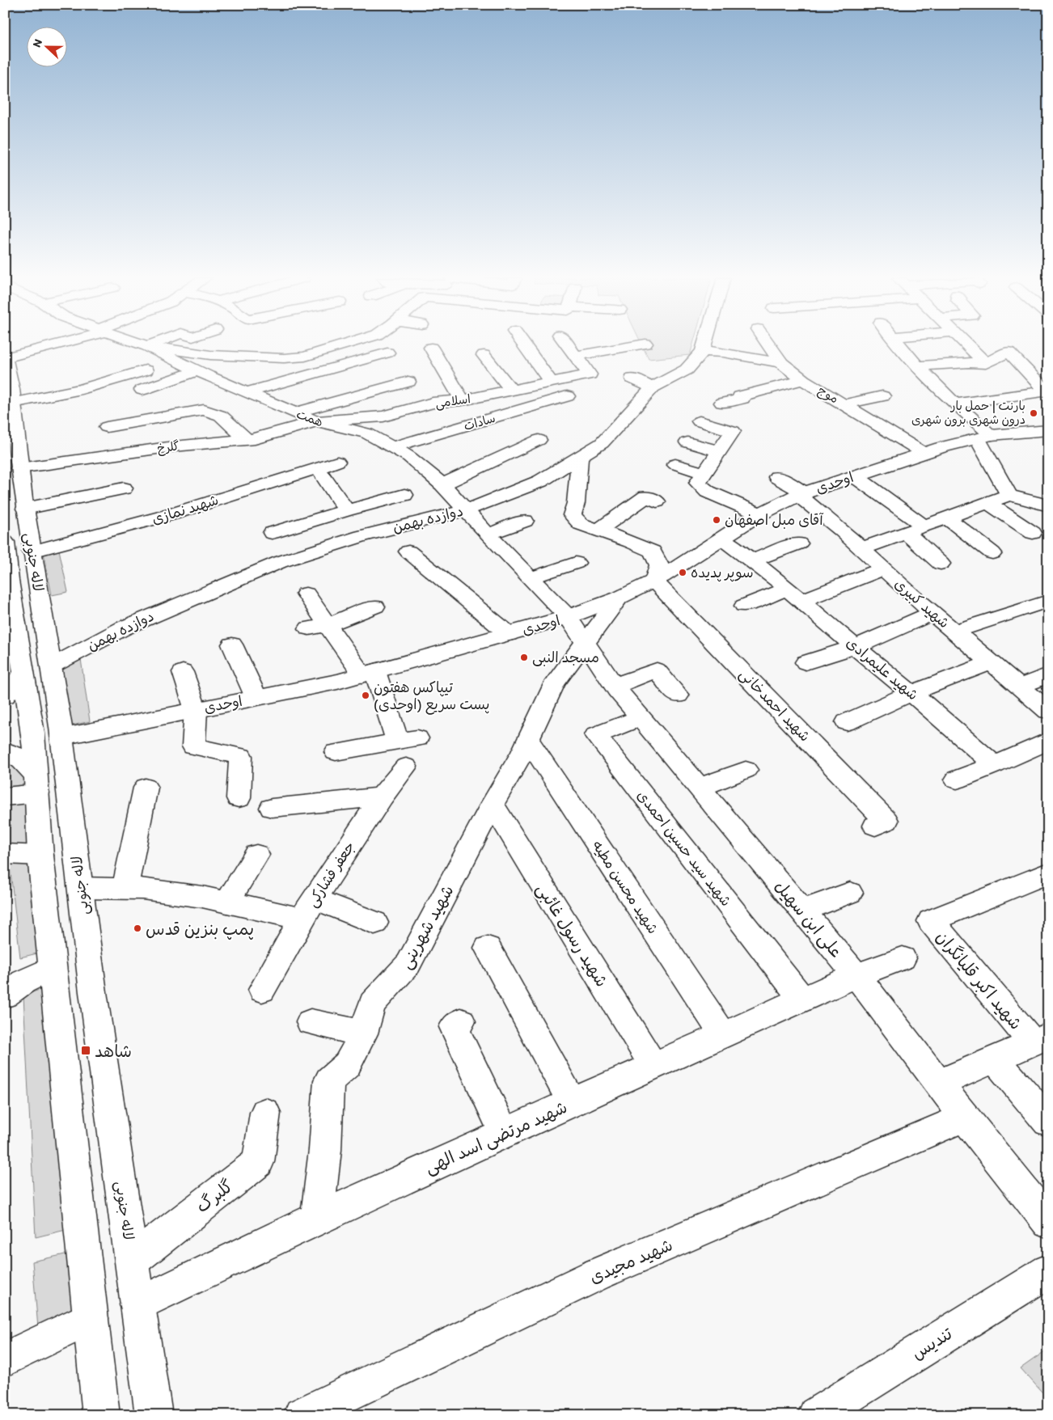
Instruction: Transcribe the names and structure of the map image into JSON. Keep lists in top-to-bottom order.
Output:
{
  "streets": {
    "street": [
      "موج",
      "اسلامی",
      "همت",
      "سادات",
      "گلرخ",
      "اوحدی",
      "شهید نمازی",
      "دوازده بهمن",
      "لاله جنوبی",
      "شهید کبیری",
      "شهید علیمرادی",
      "شهید احمدخانی",
      "شهید سید حسین احمدی",
      "جعفر فشارکی",
      "شهید محسن مطیه",
      "علی ابن سهیل",
      "شهید شهرینی",
      "شهید رسول غائبی",
      "شهید اکبر قلیانگران",
      "شهید مرتضی اسد الهی",
      "گلبرگ",
      "شهید مجیدی",
      "تندیس"
    ]
  },
  "crossings": [
    ["موج", "اوحدی"],
    ["موج", "دوازده بهمن"],
    ["اسلامی", "همت"],
    ["اسلامی", "گلرخ"],
    ["همت", "سادات"],
    ["همت", "گلرخ"],
    ["همت", "اوحدی"],
    ["همت", "دوازده بهمن"],
    ["همت", "علی ابن سهیل"],
    ["گلرخ", "لاله جنوبی"],
    ["اوحدی", "لاله جنوبی"],
    ["اوحدی", "شهید کبیری"],
    ["اوحدی", "شهید علیمرادی"],
    ["اوحدی", "شهید احمدخانی"],
    ["اوحدی", "علی ابن سهیل"],
    ["اوحدی", "شهید شهرینی"],
    ["شهید نمازی", "لاله جنوبی"],
    ["دوازده بهمن", "لاله جنوبی"],
    ["لاله جنوبی", "جعفر فشارکی"],
    ["لاله جنوبی", "شهید مرتضی اسد الهی"],
    ["لاله جنوبی", "گلبرگ"],
    ["شهید سید حسین احمدی", "علی ابن سهیل"],
    ["شهید سید حسین احمدی", "شهید مرتضی اسد الهی"],
    ["شهید محسن مطیه", "شهید شهرینی"],
    ["شهید محسن مطیه", "شهید مرتضی اسد الهی"],
    ["علی ابن سهیل", "شهید شهرینی"],
    ["علی ابن سهیل", "شهید مرتضی اسد الهی"],
    ["علی ابن سهیل", "شهید مجیدی"],
    ["شهید شهرینی", "شهید رسول غائبی"],
    ["شهید شهرینی", "شهید مرتضی اسد الهی"],
    ["شهید رسول غائبی", "شهید مرتضی اسد الهی"]
  ],
  "places": {
    "other": [
      "بارنت | حمل بار درون شهری برون شهری",
      "آقای مبل اصفهان",
      "سوپر پدیده",
      "مسجد النبی",
      "تیپاکس هفتون (اوحدی) پست سریع",
      "پمپ بنزین قدس"
    ],
    "transit": ["شاهد"]
  },
  "north": "left"
}
